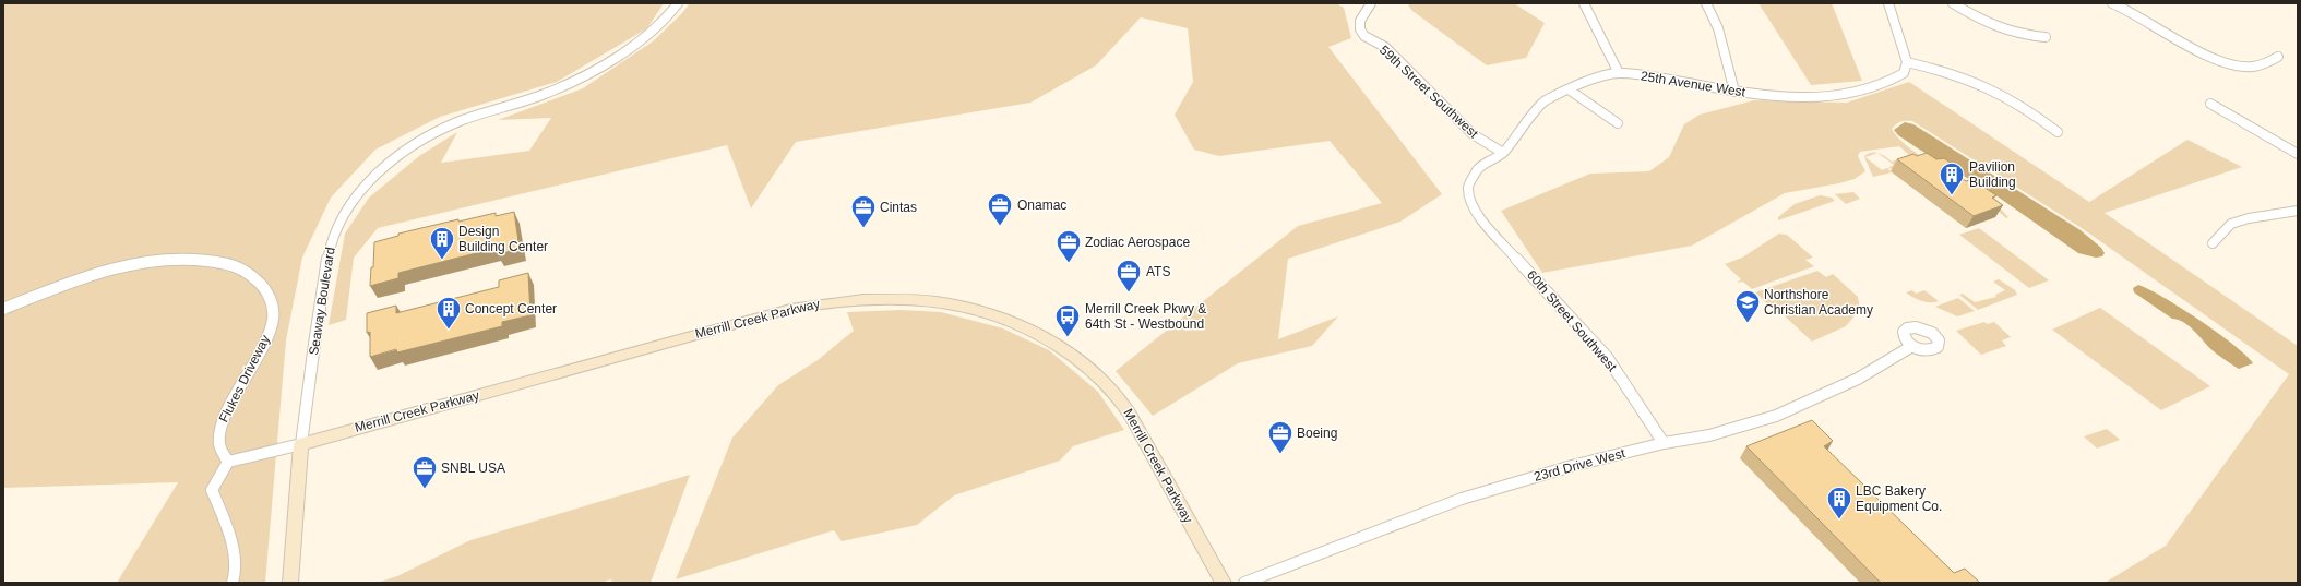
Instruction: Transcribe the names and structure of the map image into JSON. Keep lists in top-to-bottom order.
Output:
{
  "streets": {
    "street": [
      "25th Avenue West",
      "59th Street Southwest",
      "Seaway Boulevard",
      "Merrill Creek Parkway",
      "60th Street Southwest",
      "Flukes Driveway",
      "23rd Drive West"
    ]
  },
  "crossings": [
    ["25th Avenue West", "59th Street Southwest"],
    ["25th Avenue West", "60th Street Southwest"],
    ["Seaway Boulevard", "Merrill Creek Parkway"],
    ["60th Street Southwest", "23rd Drive West"]
  ],
  "places": {
    "building": [
      "Pavilion Building",
      "Design Building Center",
      "Concept Center",
      "LBC Bakery Equipment Co."
    ],
    "office": [
      "Onamac",
      "Cintas",
      "Zodiac Aerospace",
      "ATS",
      "Boeing",
      "SNBL USA"
    ],
    "school or university": ["Northshore Christian Academy"],
    "bus stop": ["Merrill Creek Pkwy & 64th St - Westbound"]
  }
}
